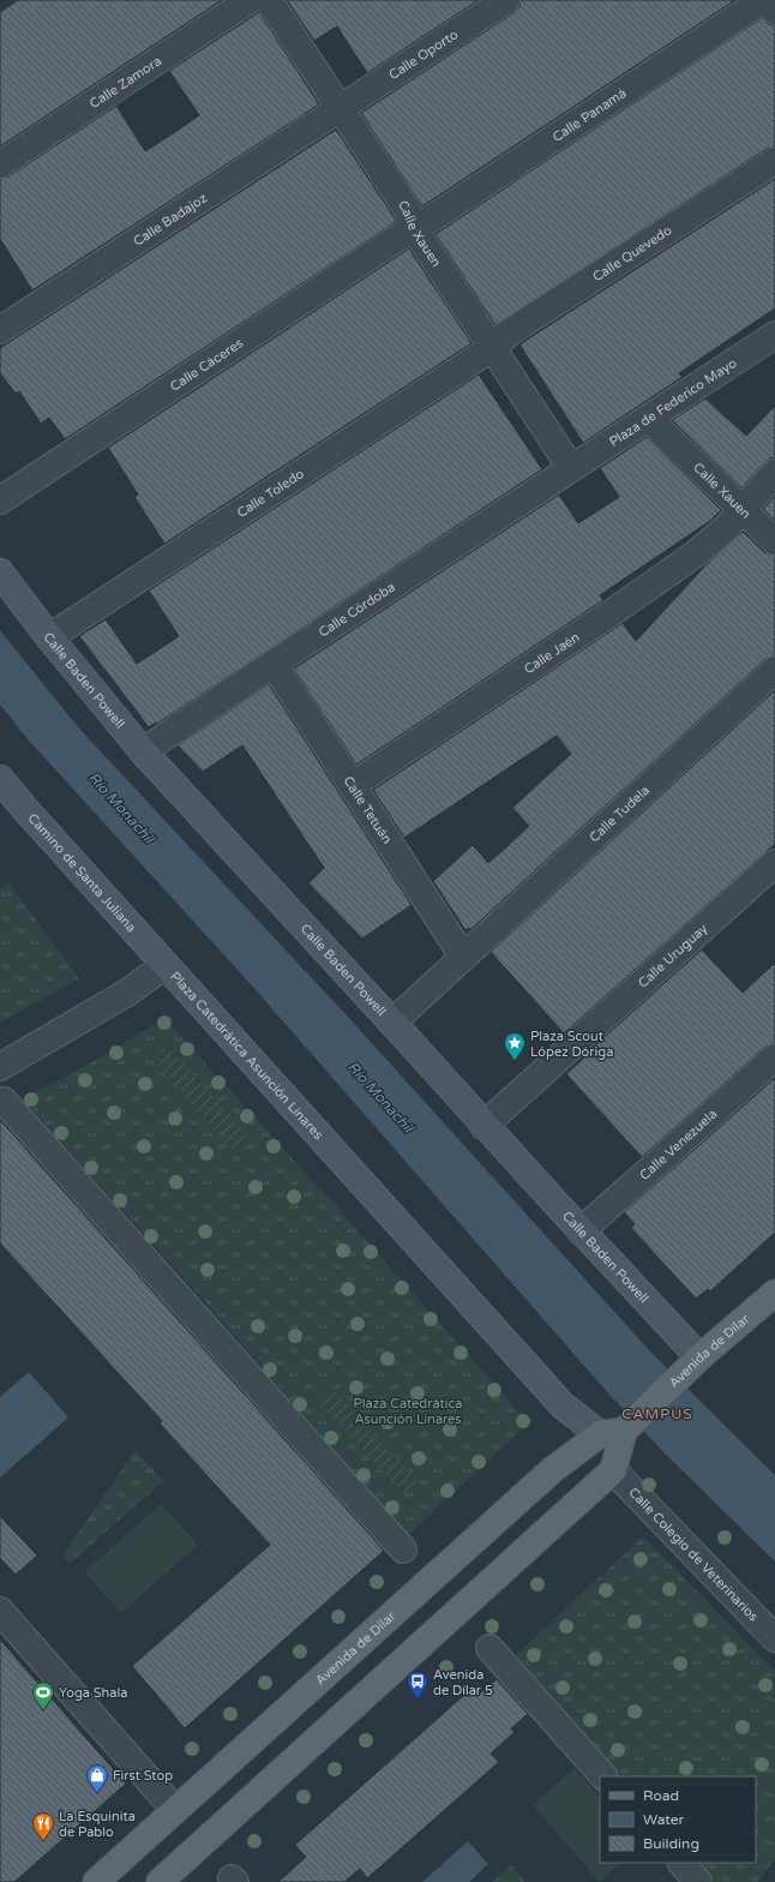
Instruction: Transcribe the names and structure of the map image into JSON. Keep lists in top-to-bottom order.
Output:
{
  "streets": {
    "main road": [
      "Calle Baden Powell",
      "Camino de Santa Juliana",
      "Plaza Catedrática Asunción Linares",
      "Avenida de Dílar"
    ],
    "street": [
      "Calle Oporto",
      "Calle Zamora",
      "Calle Panamá",
      "Calle Badajoz",
      "Calle Xauen",
      "Calle Quevedo",
      "Calle Cáceres",
      "Plaza de Federico Mayo",
      "Calle Toledo",
      "Calle Córdoba",
      "Calle Jaén",
      "Calle Tetuán",
      "Calle Tudela",
      "Calle Uruguay",
      "Calle Venezuela",
      "Calle Colegio de Veterinarios"
    ]
  },
  "crossings": [
    ["Calle Oporto", "Calle Badajoz"],
    ["Calle Oporto", "Calle Xauen"],
    ["Calle Panamá", "Calle Xauen"],
    ["Calle Panamá", "Calle Cáceres"],
    ["Calle Badajoz", "Calle Xauen"],
    ["Calle Xauen", "Calle Quevedo"],
    ["Calle Xauen", "Calle Cáceres"],
    ["Calle Xauen", "Plaza de Federico Mayo"],
    ["Calle Xauen", "Calle Toledo"],
    ["Calle Xauen", "Calle Córdoba"],
    ["Calle Xauen", "Calle Jaén"],
    ["Calle Quevedo", "Calle Toledo"],
    ["Plaza de Federico Mayo", "Calle Córdoba"],
    ["Calle Toledo", "Calle Baden Powell"],
    ["Calle Córdoba", "Calle Baden Powell"],
    ["Calle Córdoba", "Calle Tetuán"],
    ["Calle Jaén", "Calle Tetuán"],
    ["Calle Baden Powell", "Calle Uruguay"],
    ["Calle Baden Powell", "Calle Venezuela"],
    ["Calle Baden Powell", "Avenida de Dílar"],
    ["Calle Tetuán", "Calle Tudela"],
    ["Camino de Santa Juliana", "Plaza Catedrática Asunción Linares"],
    ["Plaza Catedrática Asunción Linares", "Avenida de Dílar"]
  ],
  "districts": ["CAMPUS"],
  "water": ["Río Monachil"],
  "parks": ["Plaza Catedrática Asunción Linares"],
  "places": {
    "place": ["Plaza Scout López Dóriga"],
    "bus stop": ["Avenida de Dílar 5"],
    "sports": ["Yoga Shala"],
    "shop": ["First Stop"],
    "restaurant": ["La Esquinita de Pablo"]
  },
  "legend": ["Road", "Water", "Building"]
}
